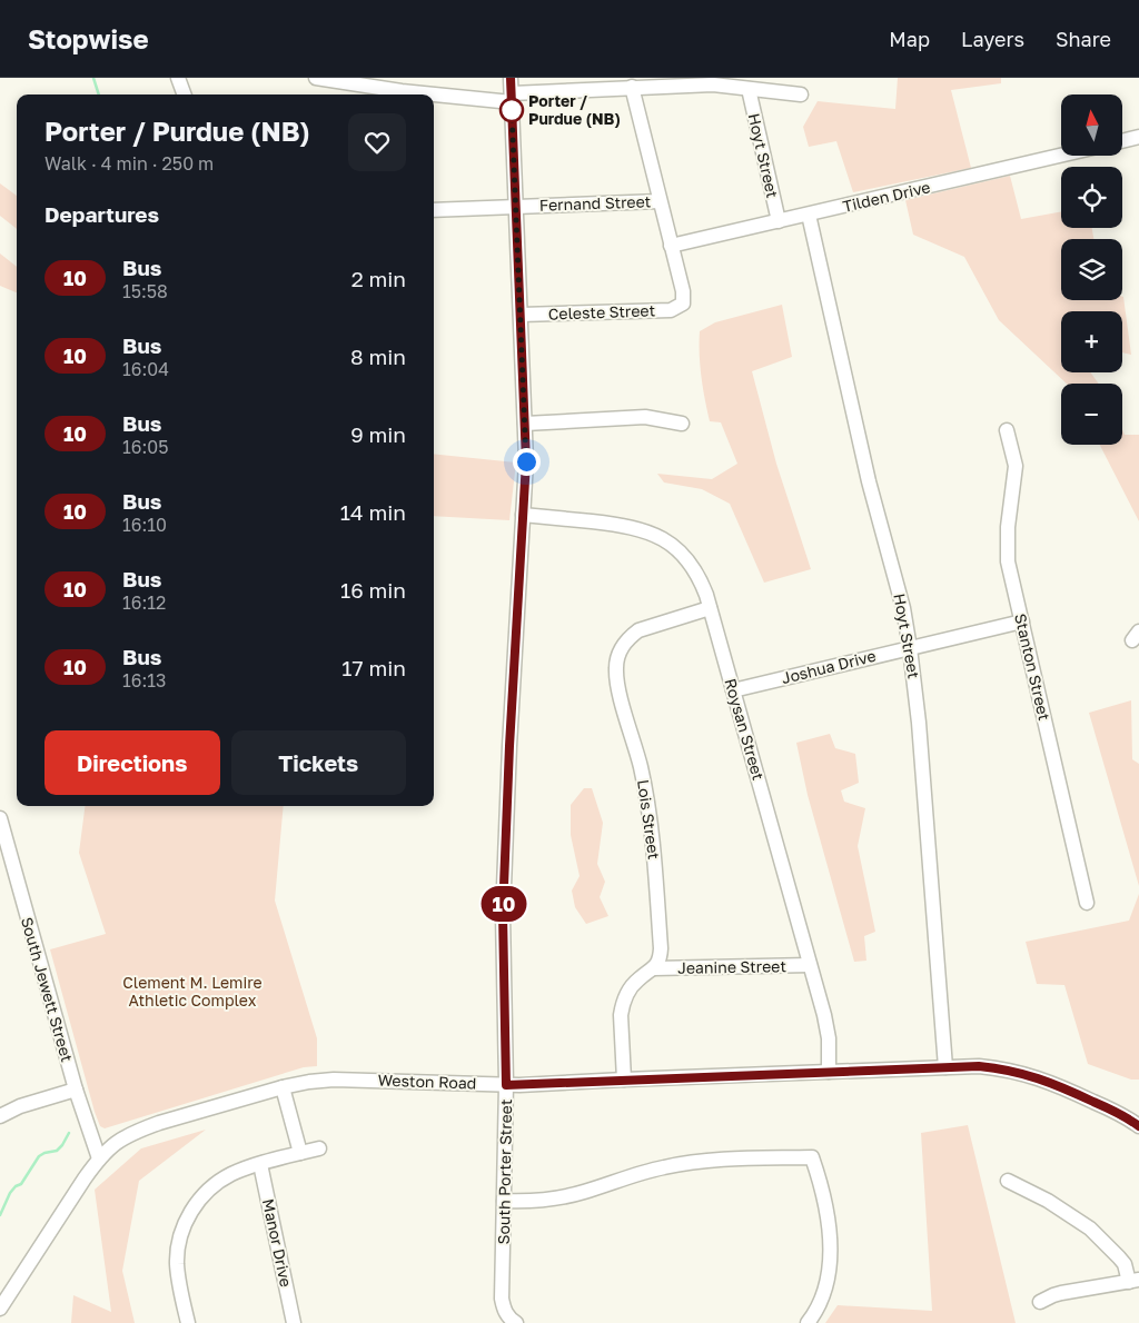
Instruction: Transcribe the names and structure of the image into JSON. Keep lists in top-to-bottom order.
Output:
{
  "streets": {
    "street": [
      "Hoyt Street",
      "Tilden Drive",
      "Fernand Street",
      "Celeste Street",
      "Joshua Drive",
      "Stanton Street",
      "Roysan Street",
      "Lois Street",
      "Jeanine Street",
      "South Jewett Street",
      "Weston Road",
      "South Porter Street",
      "Manor Drive"
    ]
  },
  "crossings": [
    ["Hoyt Street", "Tilden Drive"],
    ["Hoyt Street", "Joshua Drive"],
    ["Hoyt Street", "Weston Road"],
    ["Tilden Drive", "Celeste Street"],
    ["Fernand Street", "South Porter Street"],
    ["Celeste Street", "South Porter Street"],
    ["Joshua Drive", "Stanton Street"],
    ["Joshua Drive", "Roysan Street"],
    ["Roysan Street", "Lois Street"],
    ["Roysan Street", "Jeanine Street"],
    ["Roysan Street", "Weston Road"],
    ["Roysan Street", "South Porter Street"],
    ["Lois Street", "Jeanine Street"],
    ["South Jewett Street", "Weston Road"],
    ["Weston Road", "South Porter Street"]
  ],
  "parks": ["Clement M. Lemire Athletic Complex"],
  "places": ["Porter / Purdue (NB)"],
  "lines": ["bus line 10"],
  "north": "top",
  "page": {
    "header": "Stopwise",
    "nav": ["Map", "Layers", "Share"],
    "on_map": "10",
    "map_buttons": ["+", "−"],
    "heading": [
      ["Porter / Purdue (NB)", "Walk · 4 min · 250 m"],
      "Departures"
    ],
    "list": [
      {
        "mark": "10",
        "name": "Bus",
        "note": "15:58",
        "value": "2 min"
      },
      {
        "mark": "10",
        "name": "Bus",
        "note": "16:04",
        "value": "8 min"
      },
      {
        "mark": "10",
        "name": "Bus",
        "note": "16:05",
        "value": "9 min"
      },
      {
        "mark": "10",
        "name": "Bus",
        "note": "16:10",
        "value": "14 min"
      },
      {
        "mark": "10",
        "name": "Bus",
        "note": "16:12",
        "value": "16 min"
      },
      {
        "mark": "10",
        "name": "Bus",
        "note": "16:13",
        "value": "17 min"
      }
    ],
    "buttons": ["Directions", "Tickets"]
  }
}
